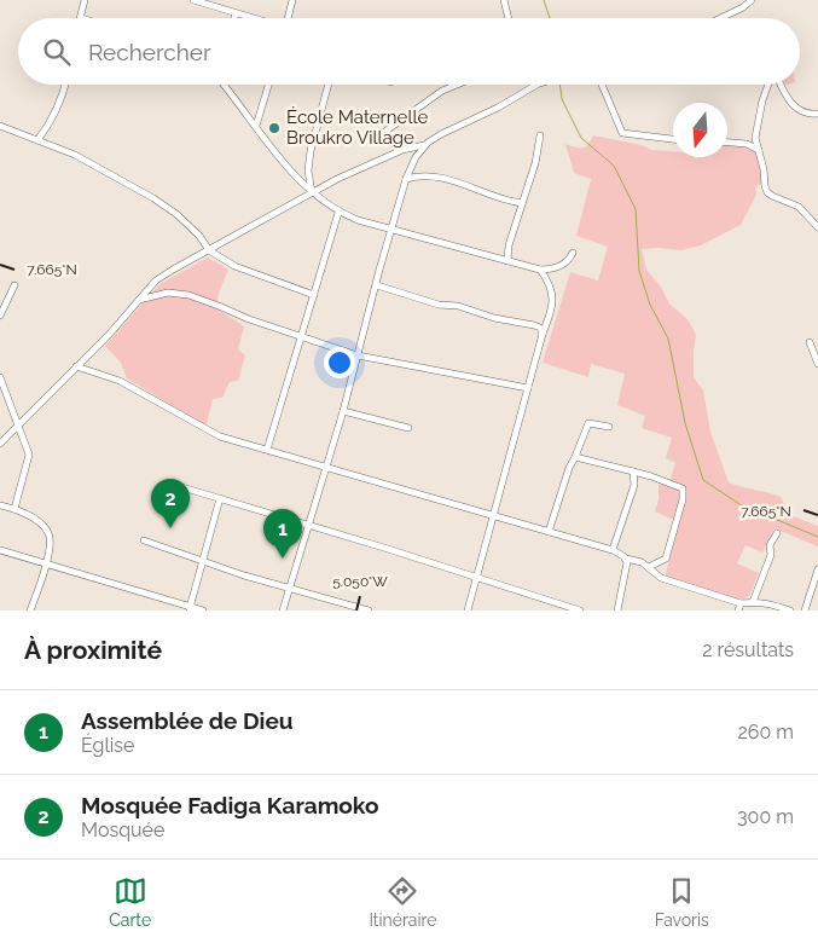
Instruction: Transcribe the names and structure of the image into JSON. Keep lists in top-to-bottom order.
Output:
{
  "places": ["École Maternelle Broukro Village"],
  "north": "bottom",
  "page": {
    "search": "Rechercher",
    "pins": ["2", "1"],
    "heading": ["À proximité", "2 résultats"],
    "list": [
      {
        "mark": "1",
        "name": "Assemblée de Dieu",
        "note": "Église",
        "value": "260 m"
      },
      {
        "mark": "2",
        "name": "Mosquée Fadiga Karamoko",
        "note": "Mosquée",
        "value": "300 m"
      }
    ],
    "nav": ["Carte", "Itinéraire", "Favoris"]
  },
  "coordinates": ["7.665°N", "5.050°W"]
}
